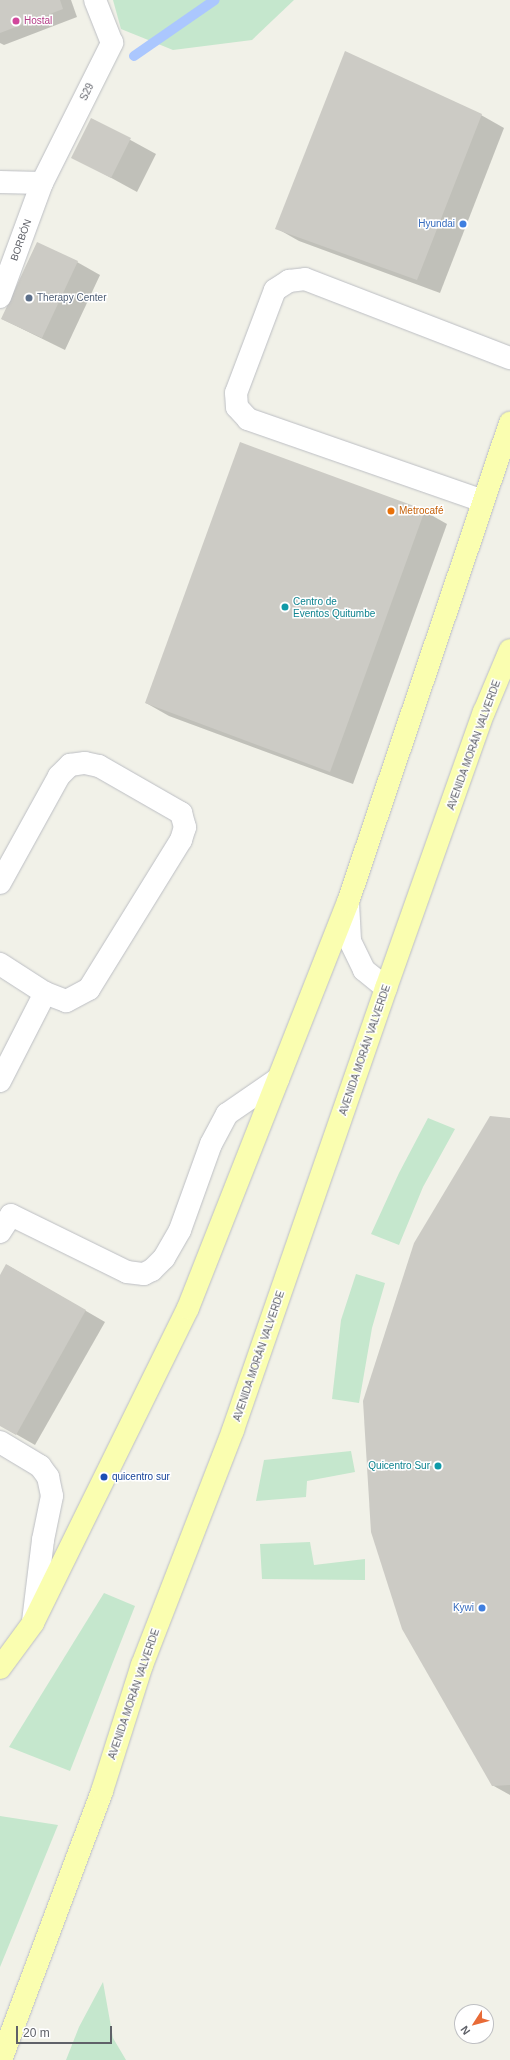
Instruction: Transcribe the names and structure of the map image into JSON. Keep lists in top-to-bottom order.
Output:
{
  "streets": {
    "main road": ["AVENIDA MORÁN VALVERDE"],
    "street": ["S29", "BORBÓN"]
  },
  "crossings": [
    ["S29", "BORBÓN"]
  ],
  "places": [
    "Hostal",
    "Hyundai",
    "Therapy Center",
    "Metrocafé",
    "Centro de Eventos Quitumbe",
    "Quicentro Sur",
    "quicentro sur",
    "Kywi"
  ],
  "scale_bar": "20 m",
  "north": "bottom left"
}
